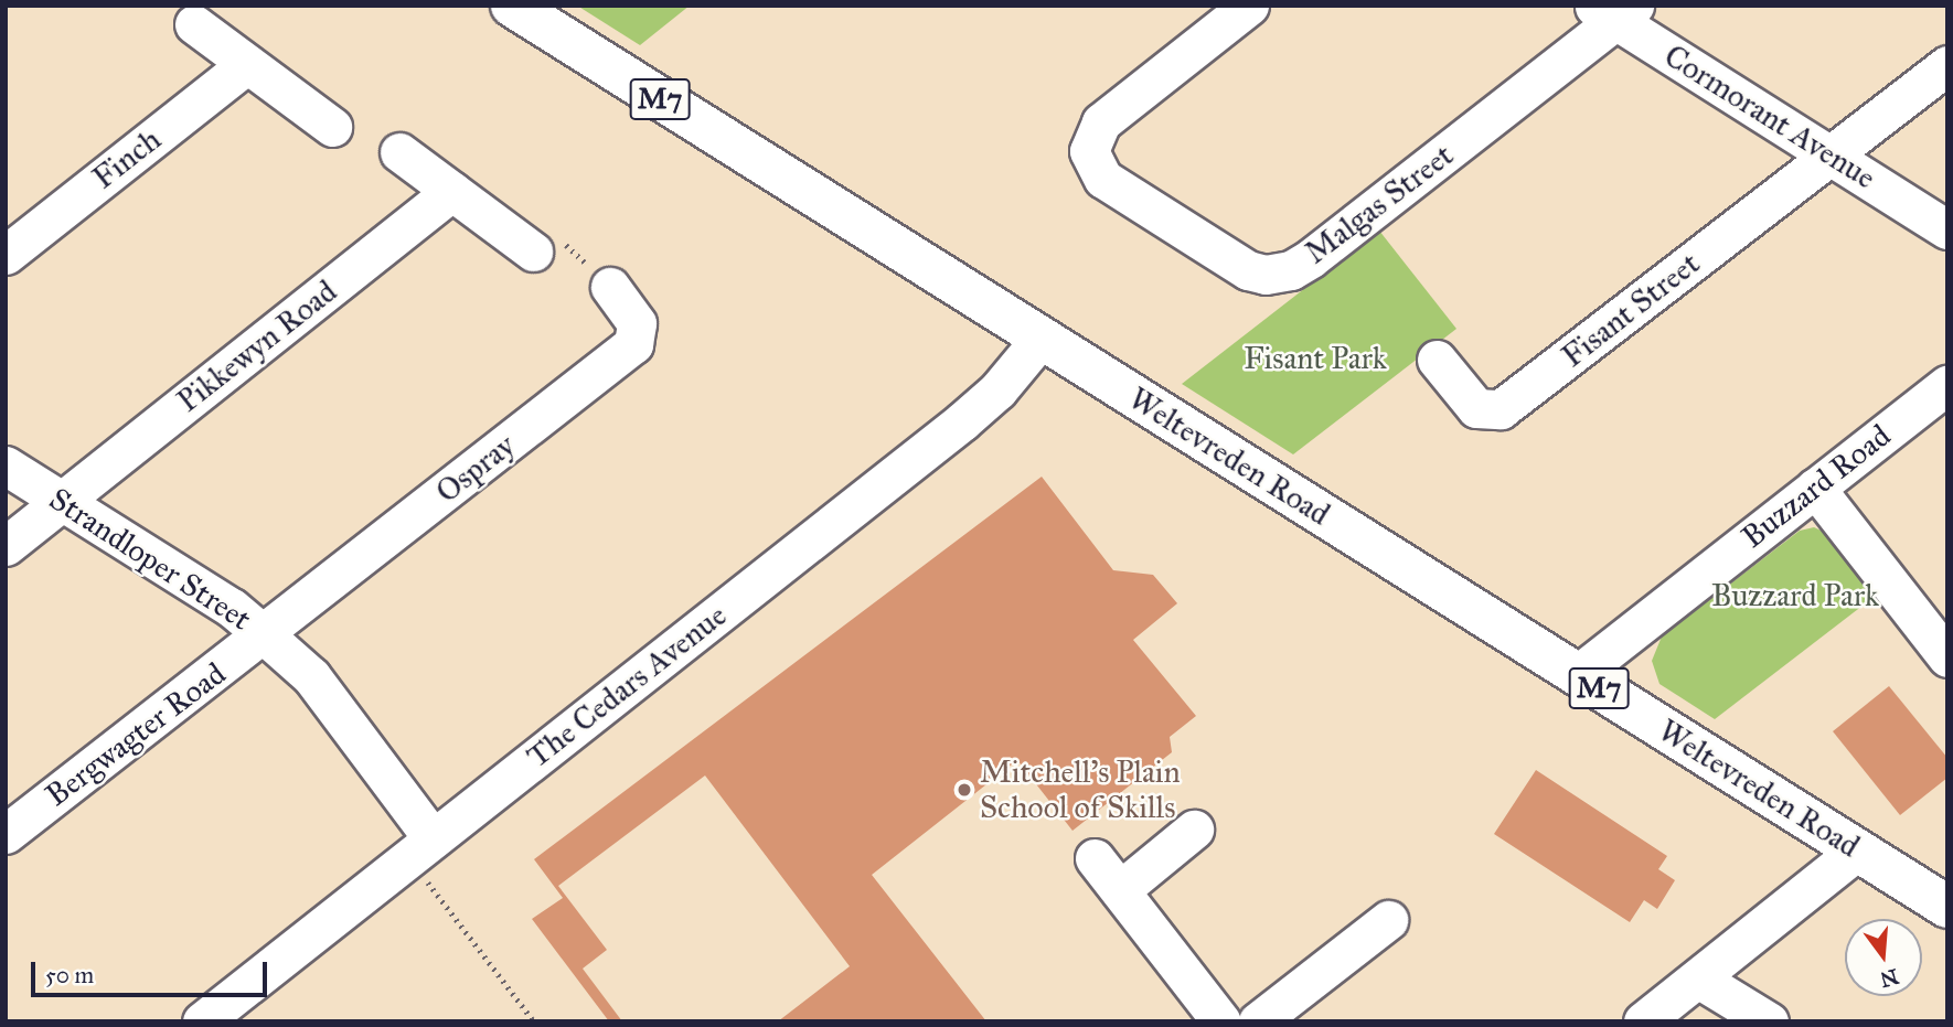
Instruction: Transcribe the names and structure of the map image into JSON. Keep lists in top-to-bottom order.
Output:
{
  "streets": {
    "main road": ["M7", "Weltevreden Road"],
    "street": [
      "Cormorant Avenue",
      "Finch",
      "Malgas Street",
      "Fisant Street",
      "Pikkewyn Road",
      "Ospray",
      "Buzzard Road",
      "Strandloper Street",
      "The Cedars Avenue",
      "Bergwagter Road"
    ]
  },
  "crossings": [
    ["Cormorant Avenue", "Malgas Street"],
    ["Cormorant Avenue", "Fisant Street"],
    ["Pikkewyn Road", "Strandloper Street"],
    ["Weltevreden Road", "Buzzard Road"],
    ["Weltevreden Road", "The Cedars Avenue"],
    ["Ospray", "Strandloper Street"],
    ["Ospray", "Bergwagter Road"],
    ["Strandloper Street", "The Cedars Avenue"],
    ["Strandloper Street", "Bergwagter Road"]
  ],
  "parks": ["Fisant Park", "Buzzard Park"],
  "places": ["Mitchell's Plain School of Skills"],
  "scale_bar": "50 m",
  "north": "bottom"
}
